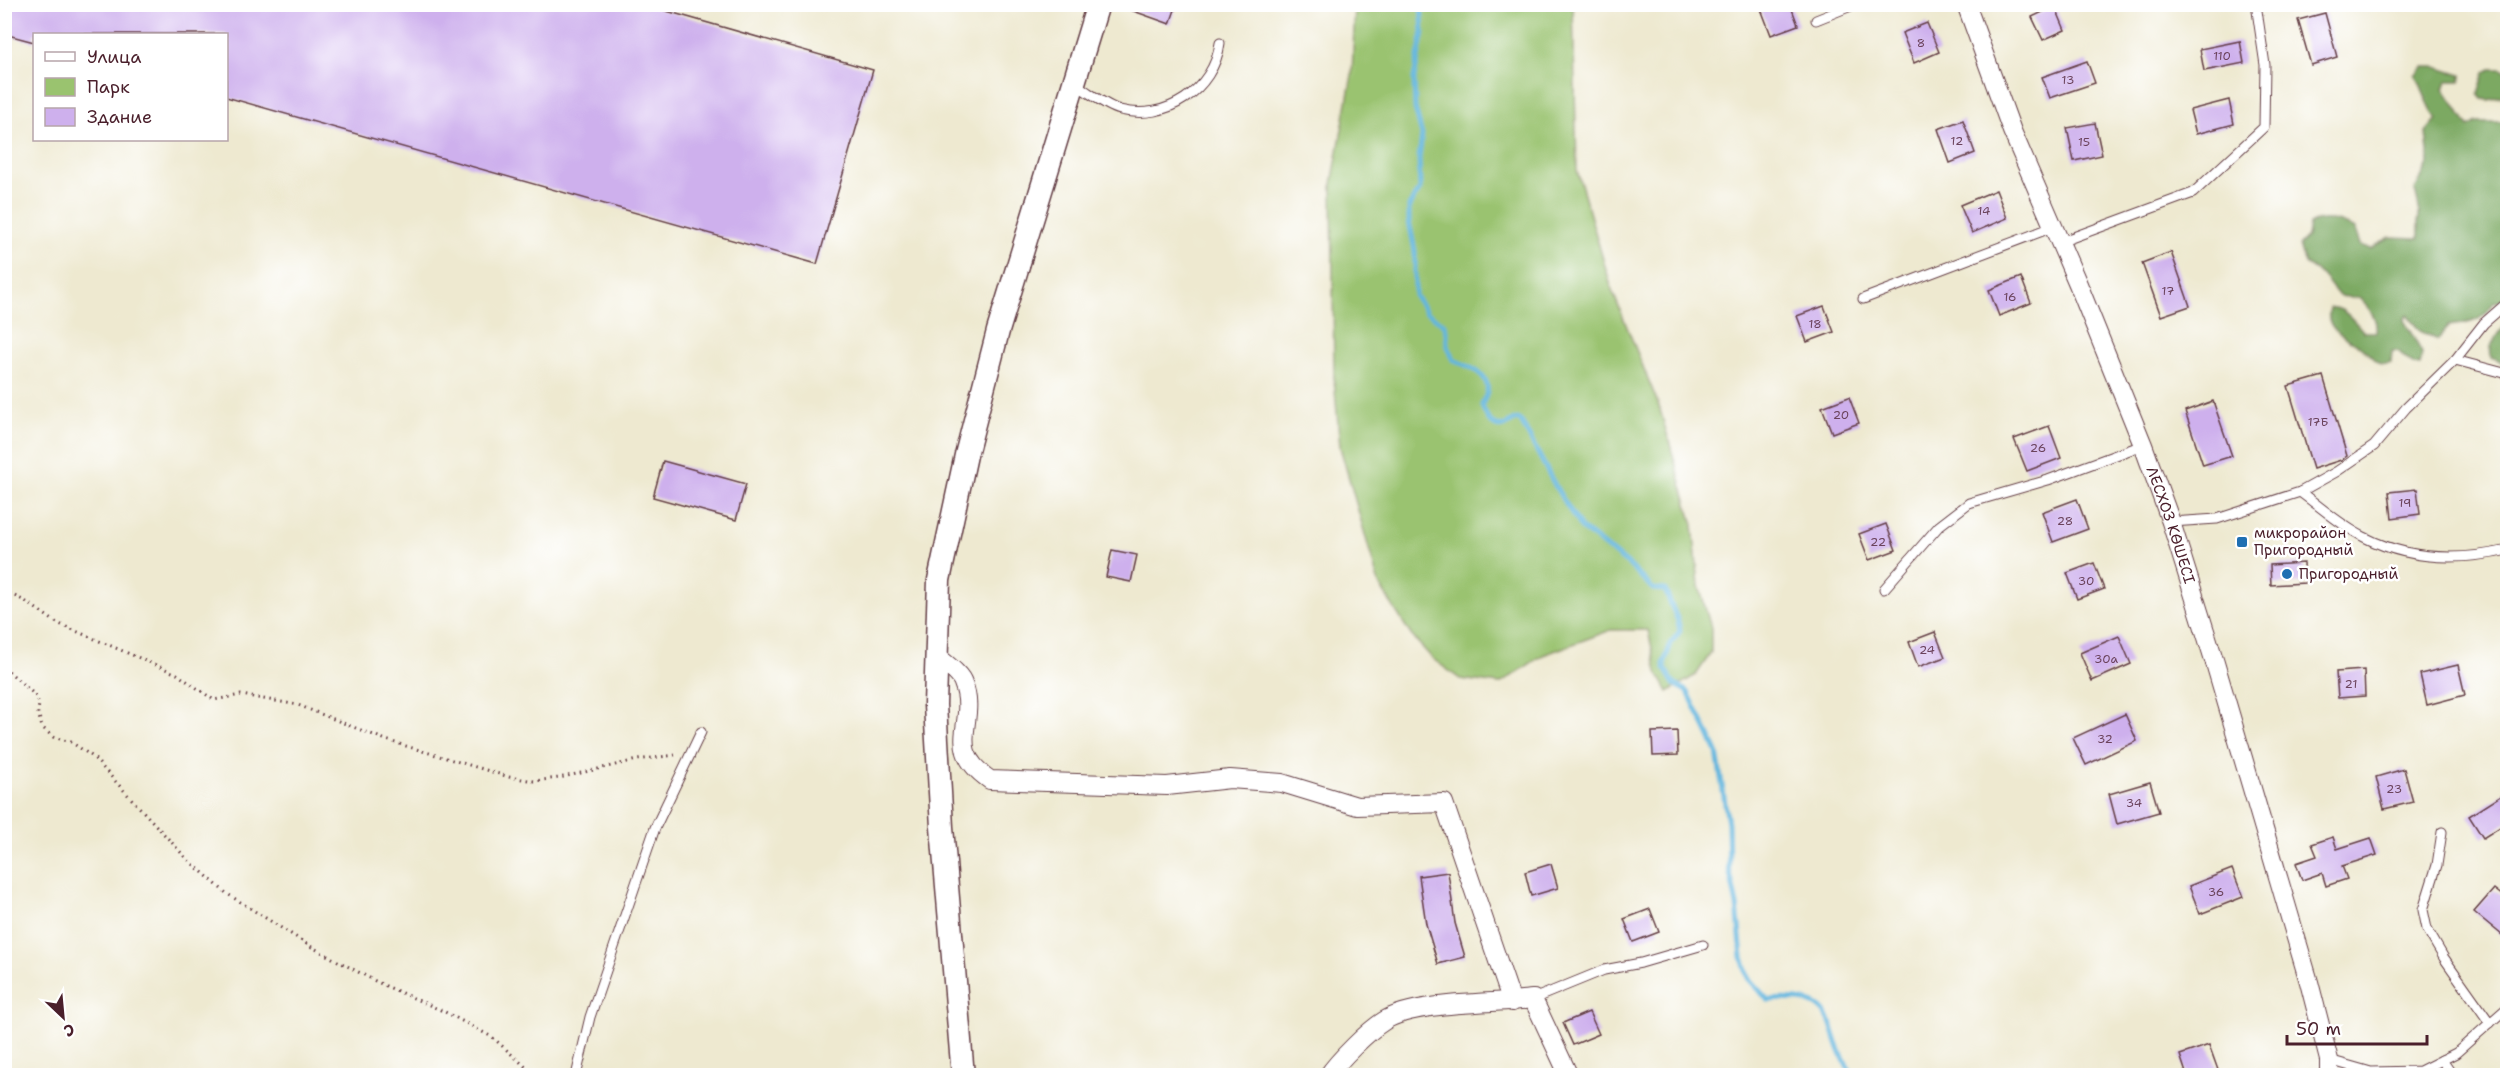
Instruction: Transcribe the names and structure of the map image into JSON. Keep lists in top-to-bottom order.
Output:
{
  "streets": {
    "street": ["ЛЕСХОЗ КӨШЕСІ"]
  },
  "places": {
    "transit": ["микрорайон Пригородный"],
    "other": ["Пригородный"]
  },
  "house_numbers": [
    "8",
    "110",
    "13",
    "12",
    "15",
    "14",
    "17",
    "16",
    "18",
    "20",
    "17Б",
    "26",
    "19",
    "28",
    "22",
    "30",
    "24",
    "30а",
    "21",
    "32",
    "23",
    "34",
    "36"
  ],
  "legend": ["Улица", "Парк", "Здание"],
  "scale_bar": "50 m",
  "north": "bottom right"
}
